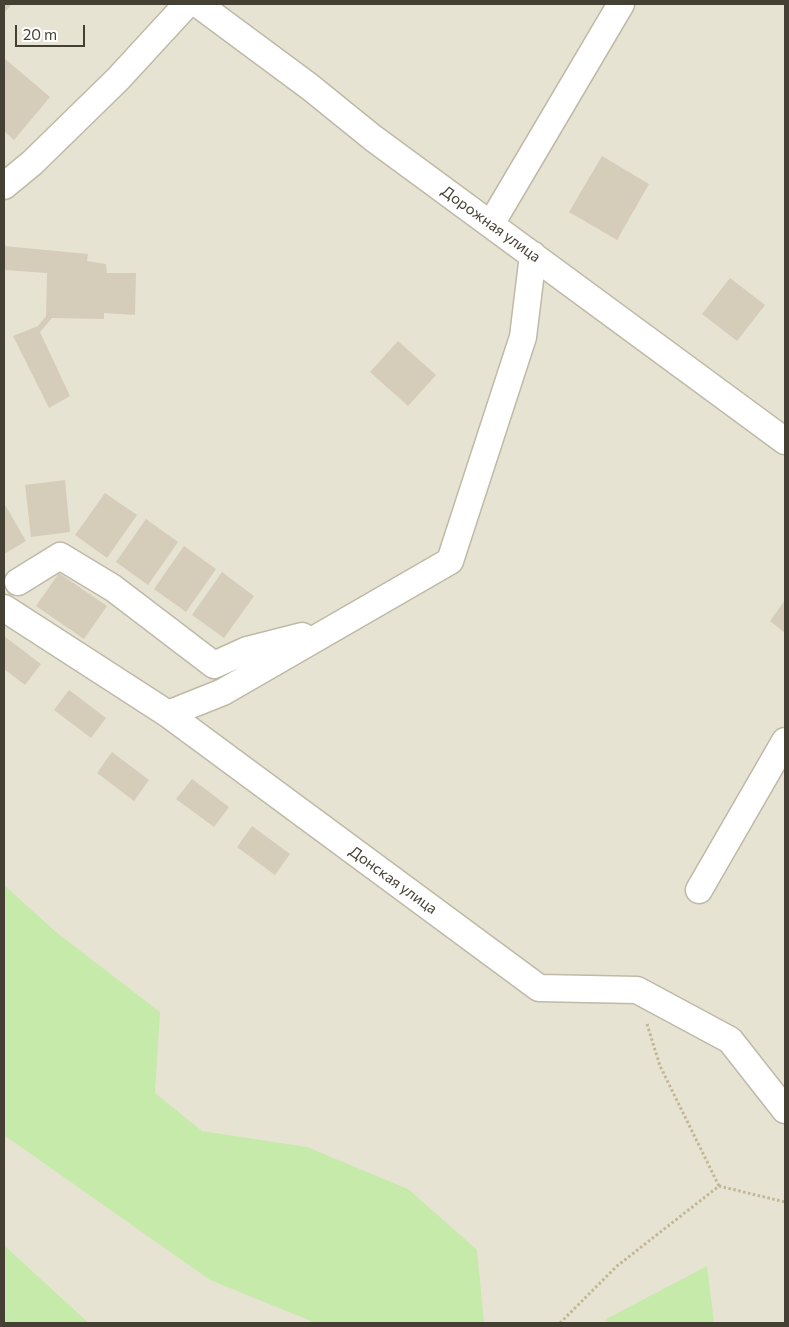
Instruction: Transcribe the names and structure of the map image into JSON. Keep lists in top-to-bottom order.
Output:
{
  "streets": {
    "street": ["Дорожная улица", "Донская улица"]
  },
  "scale_bar": "20 m"
}
